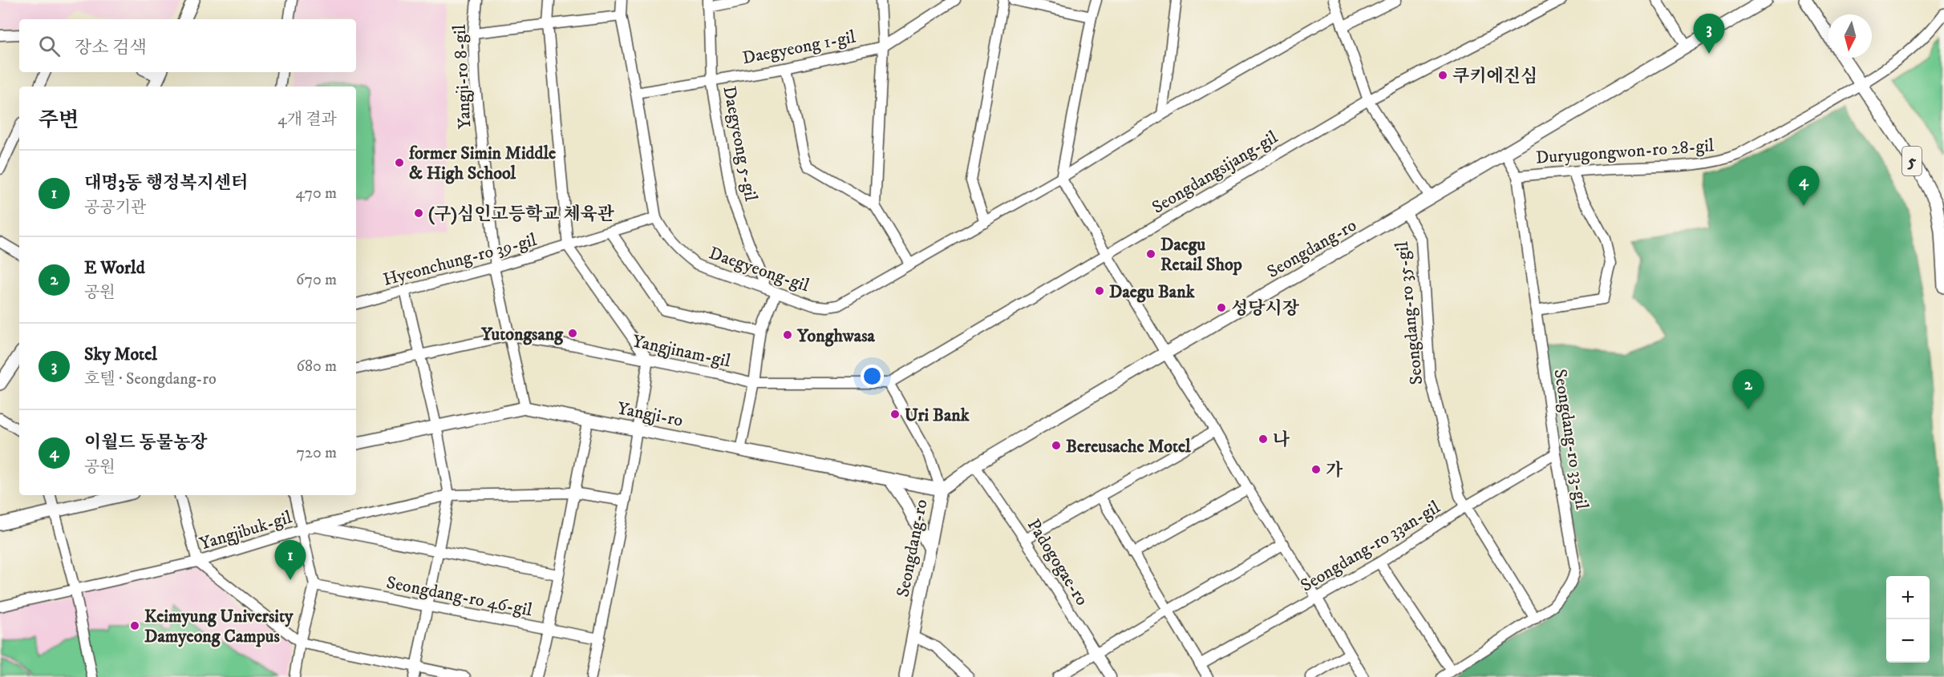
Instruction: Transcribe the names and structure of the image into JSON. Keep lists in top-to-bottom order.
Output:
{
  "streets": {
    "main road": ["5", "Seongdang-ro", "Yangji-ro"],
    "street": [
      "Daegyeong 1-gil",
      "Yangji-ro 8-gil",
      "Daegyeong 5-gil",
      "Duryugongwon-ro 28-gil",
      "Seongdangsijang-gil",
      "Hyeonchung-ro 39-gil",
      "Daegyeong-gil",
      "Seongdang-ro 35-gil",
      "Yangjinam-gil",
      "Seongdang-ro 33-gil",
      "Yangjibuk-gil",
      "Seongdang-ro 33an-gil",
      "Padogogae-ro",
      "Seongdang-ro 46-gil"
    ]
  },
  "crossings": [
    ["Daegyeong 1-gil", "Daegyeong 5-gil"],
    ["Daegyeong 1-gil", "Daegyeong-gil"],
    ["Yangji-ro 8-gil", "Hyeonchung-ro 39-gil"],
    ["Yangji-ro 8-gil", "Yangjinam-gil"],
    ["Yangji-ro 8-gil", "Yangji-ro"],
    ["Daegyeong 5-gil", "Daegyeong-gil"],
    ["Duryugongwon-ro 28-gil", "5"],
    ["Duryugongwon-ro 28-gil", "Seongdang-ro 33-gil"],
    ["Seongdangsijang-gil", "Yangjinam-gil"],
    ["Seongdang-ro", "Seongdang-ro 35-gil"],
    ["Seongdang-ro", "Yangji-ro"],
    ["Seongdang-ro", "Seongdang-ro 33-gil"],
    ["Seongdang-ro", "Padogogae-ro"],
    ["Hyeonchung-ro 39-gil", "Daegyeong-gil"],
    ["Seongdang-ro 35-gil", "Seongdang-ro 33-gil"],
    ["Seongdang-ro 35-gil", "Seongdang-ro 33an-gil"],
    ["Seongdang-ro 33-gil", "Seongdang-ro 33an-gil"]
  ],
  "places": [
    "쿠키에진심",
    "former Simin Middle & High School",
    "(구)심인고등학교 체육관",
    "Daegu Retail Shop",
    "Daegu Bank",
    "성당시장",
    "Yutongsang",
    "Yonghwasa",
    "Uri Bank",
    "나",
    "Bereusache Motel",
    "가",
    "Keimyung University Damyeong Campus"
  ],
  "north": "bottom",
  "page": {
    "pins": [
      "3",
      "4",
      "2",
      "1"
    ],
    "search": "장소 검색",
    "heading": ["주변", "4개 결과"],
    "list": [
      {
        "mark": "1",
        "name": "대명3동 행정복지센터",
        "note": "공공기관",
        "value": "470 m"
      },
      {
        "mark": "2",
        "name": "E World",
        "note": "공원",
        "value": "670 m"
      },
      {
        "mark": "3",
        "name": "Sky Motel",
        "note": "호텔 · Seongdang-ro",
        "value": "680 m"
      },
      {
        "mark": "4",
        "name": "이월드 동물농장",
        "note": "공원",
        "value": "720 m"
      }
    ],
    "map_buttons": ["+", "−"]
  }
}
